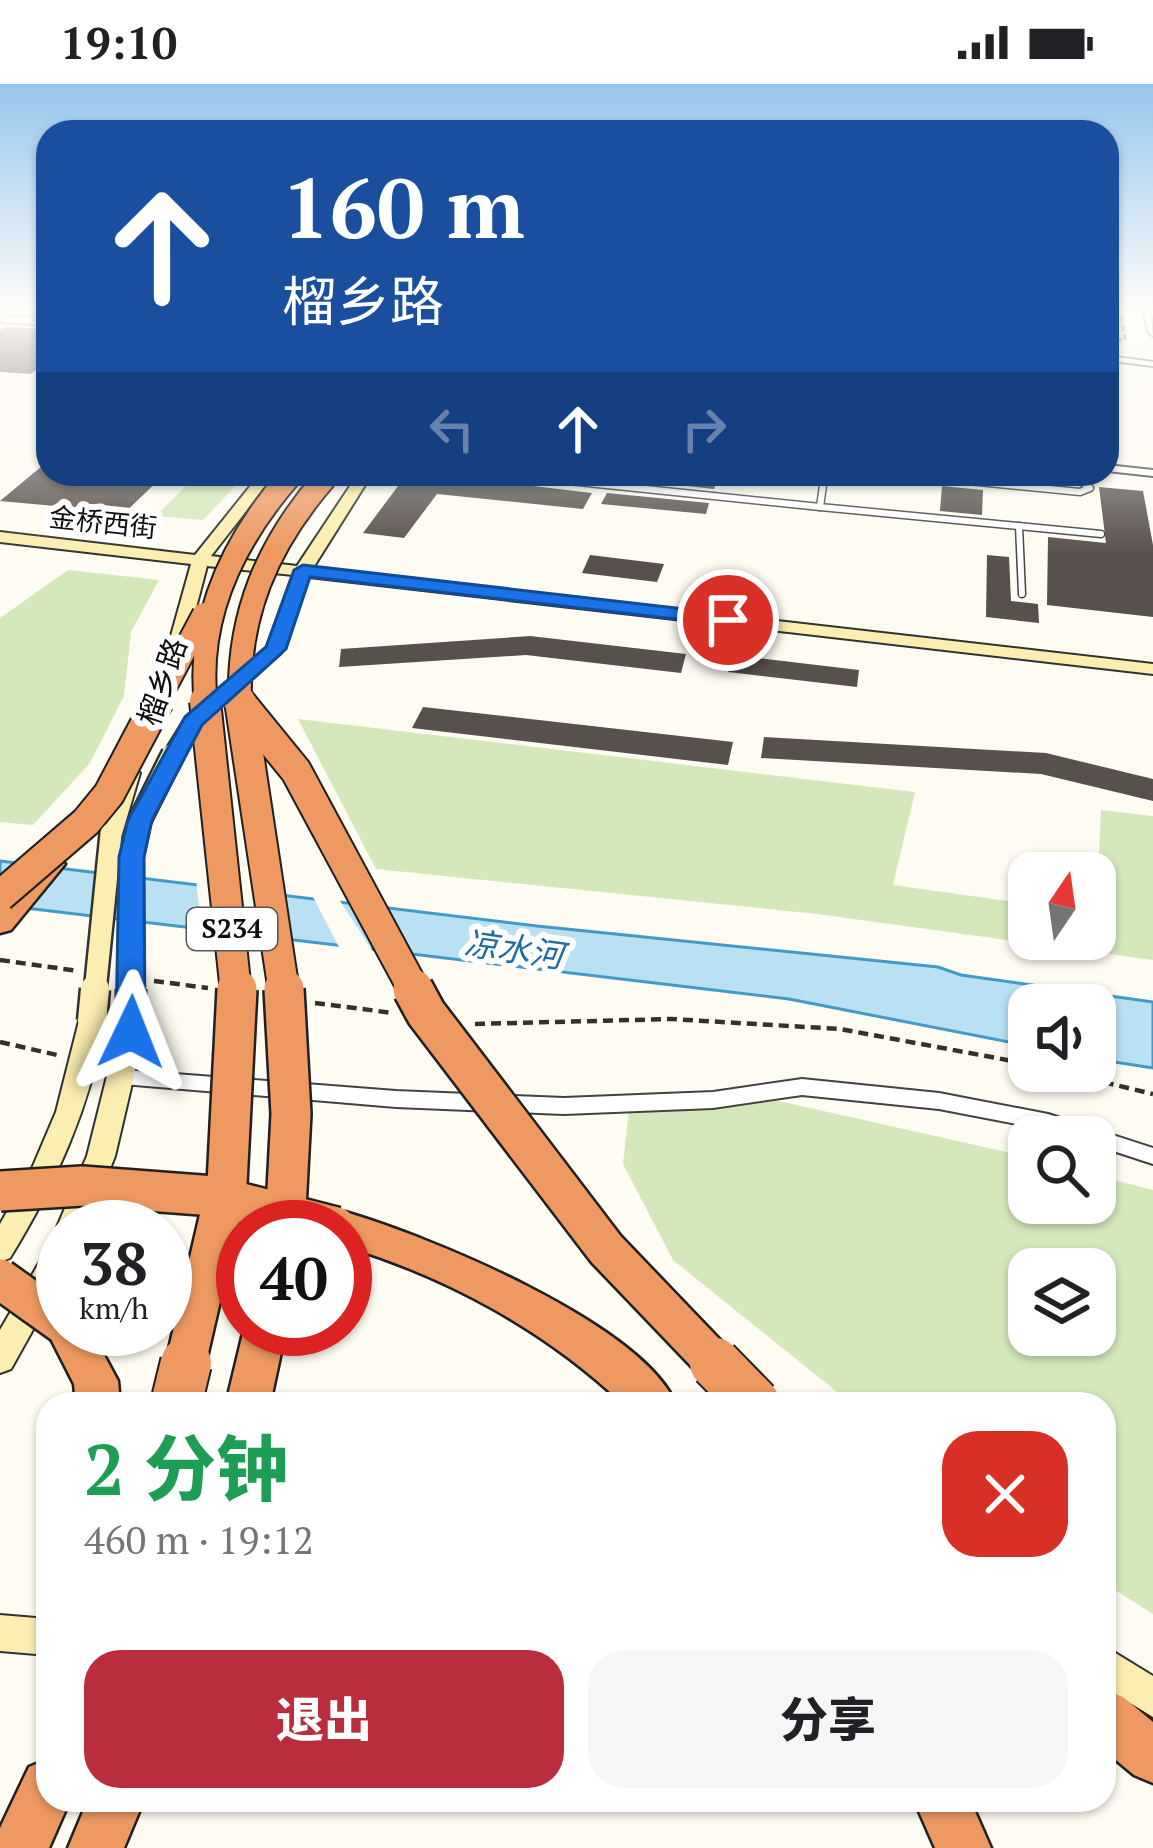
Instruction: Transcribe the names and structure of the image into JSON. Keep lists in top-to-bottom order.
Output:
{
  "streets": {
    "highway": ["榴乡路", "S234"],
    "street": ["金桥西街"]
  },
  "crossings": [
    ["金桥西街", "榴乡路"]
  ],
  "water": ["凉水河"],
  "north": "top",
  "page": {
    "status": "19:10",
    "turn": ["160 m", "榴乡路"],
    "speed": "38 km/h",
    "limit": "40",
    "heading": ["2 分钟", "460 m · 19:12"],
    "buttons": ["退出", "分享"]
  }
}
